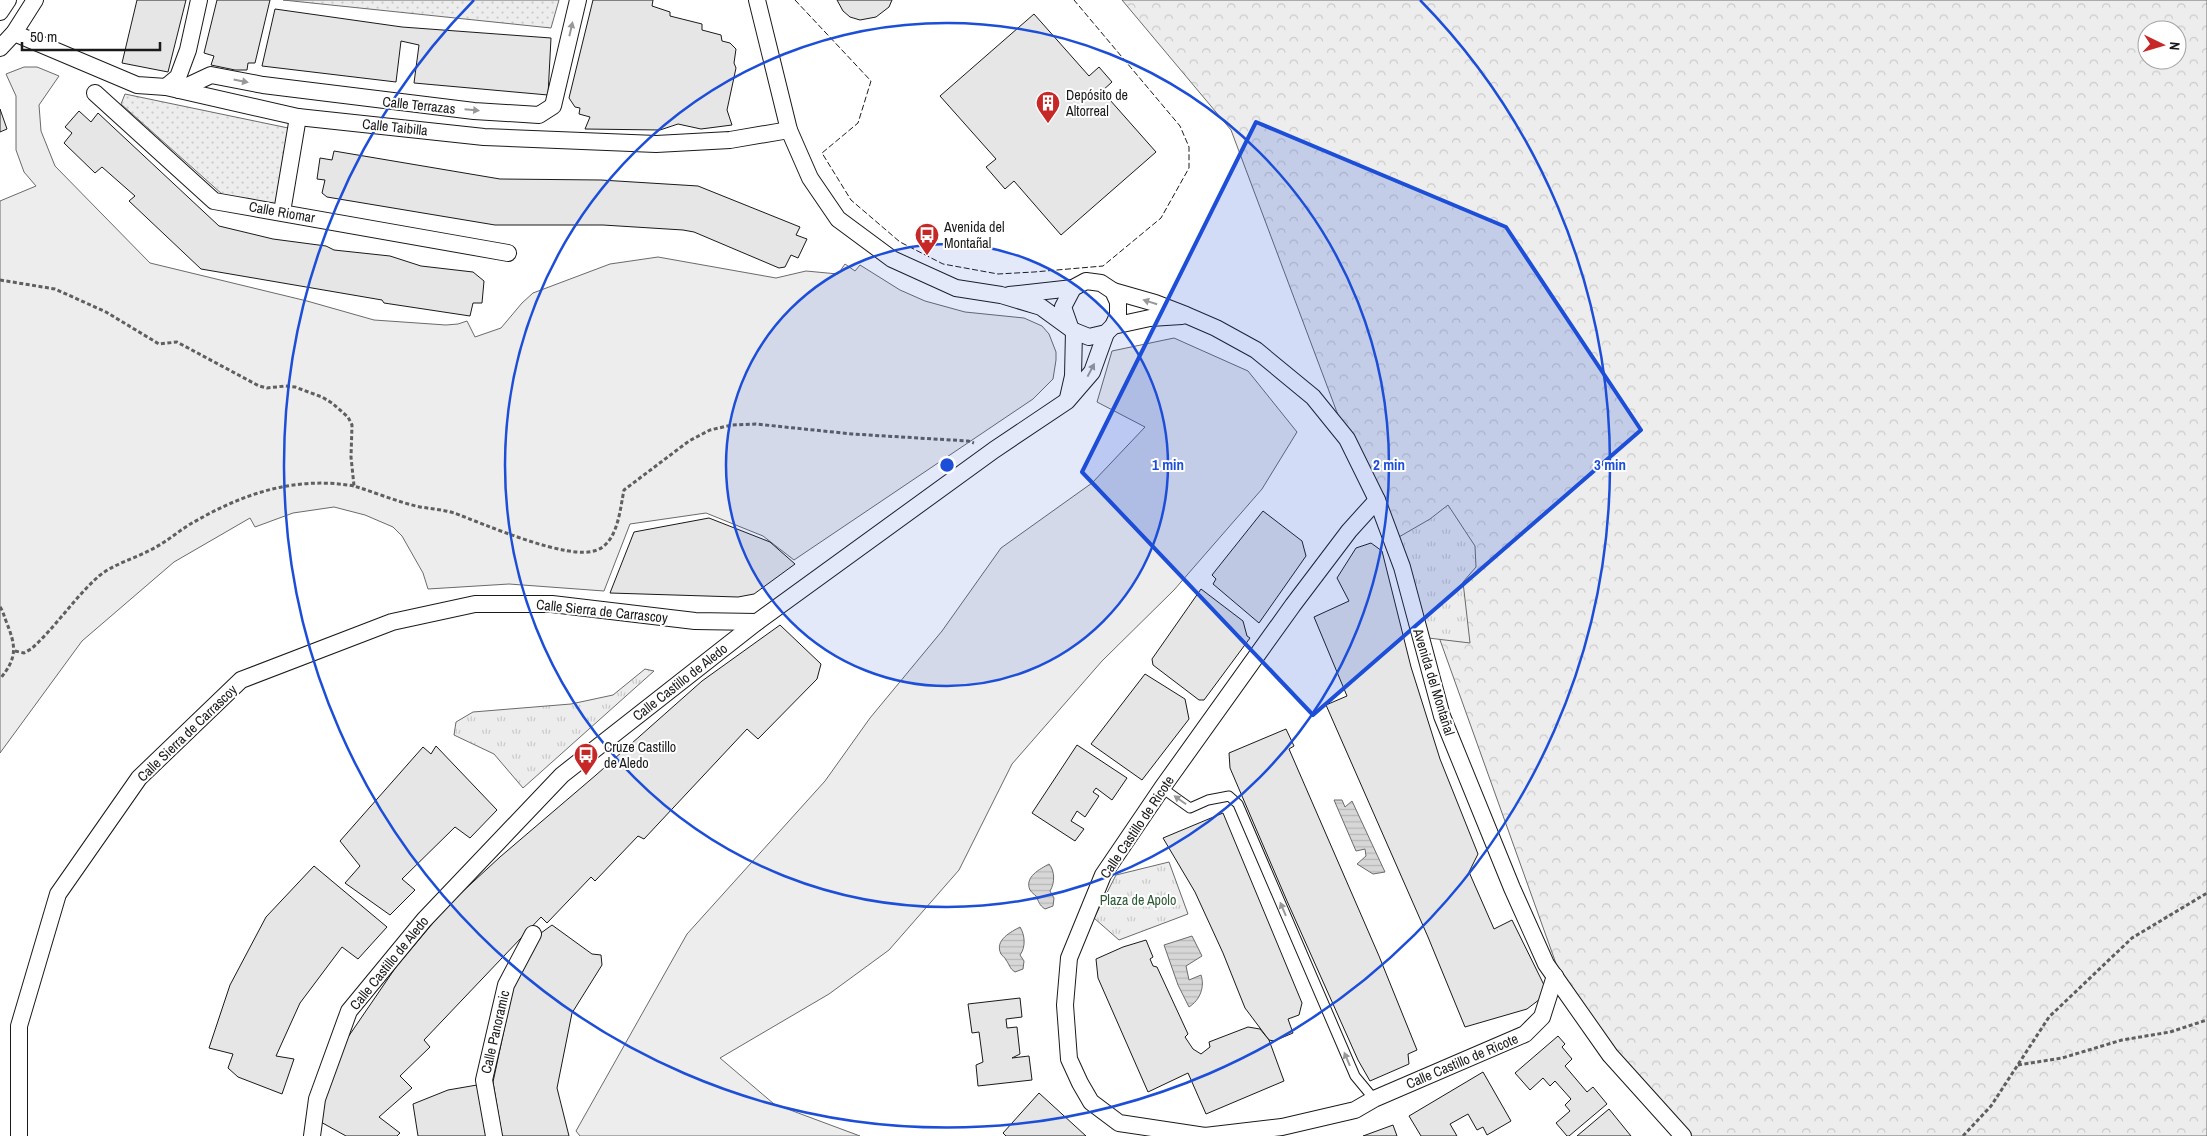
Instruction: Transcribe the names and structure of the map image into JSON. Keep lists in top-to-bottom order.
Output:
{
  "streets": {
    "street": [
      "Calle Terrazas",
      "Calle Taibilla",
      "Calle Riomar",
      "Calle Sierra de Carrascoy",
      "Calle Castillo de Aledo",
      "Avenida del Montañal",
      "Calle Castillo de Ricote",
      "Calle Panoramic"
    ]
  },
  "crossings": [
    ["Calle Sierra de Carrascoy", "Calle Castillo de Aledo"],
    ["Calle Castillo de Aledo", "Avenida del Montañal"],
    ["Avenida del Montañal", "Calle Castillo de Ricote"]
  ],
  "one_way": ["Calle Terrazas"],
  "parks": ["Plaza de Apolo"],
  "places": {
    "building": ["Depósito de Altorreal"],
    "bus stop": ["Avenida del Montañal", "Cruze Castillo de Aledo"]
  },
  "scale_bar": "50 m",
  "north": "right",
  "rings": ["1 min", "2 min", "3 min"]
}
